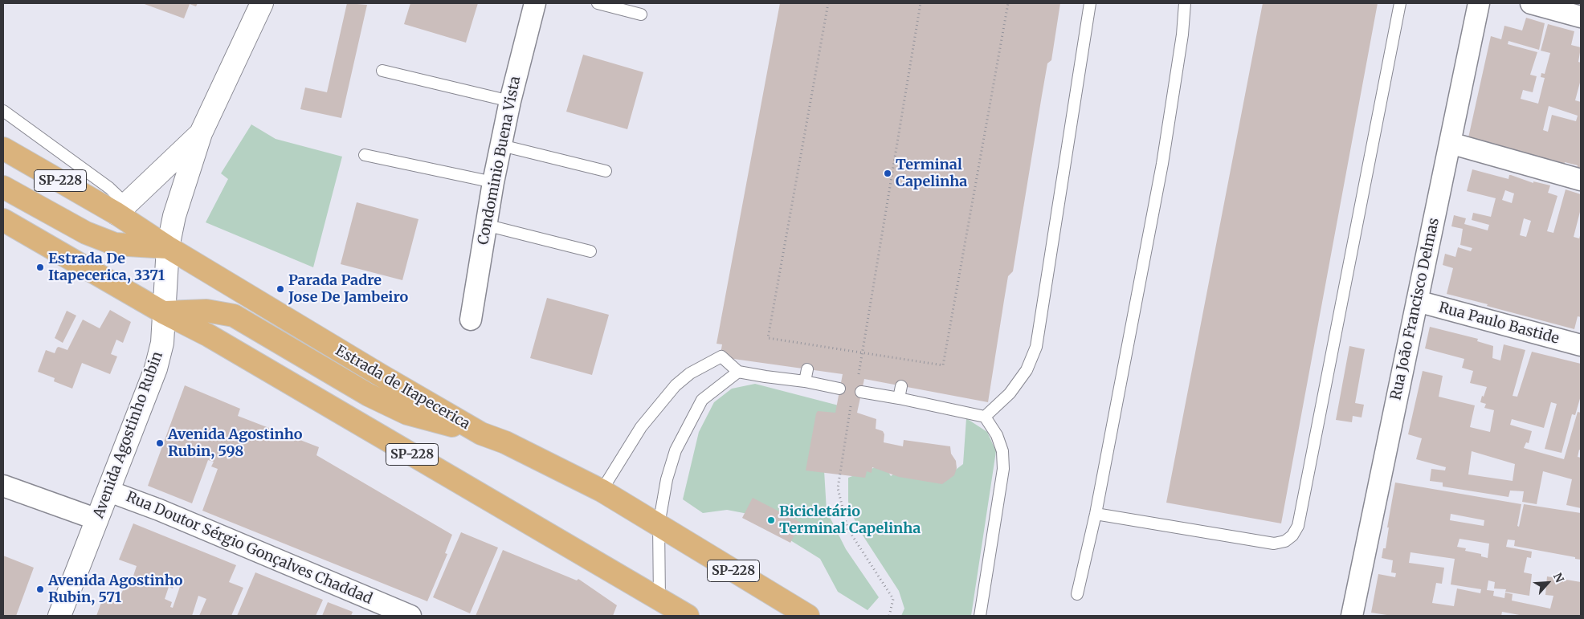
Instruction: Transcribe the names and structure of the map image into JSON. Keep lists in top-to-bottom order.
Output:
{
  "streets": {
    "main road": ["SP-228", "Estrada de Itapecerica", "Avenida Agostinho Rubin"],
    "street": [
      "Condominio Buena Vista",
      "Rua João Francisco Delmas",
      "Rua Paulo Bastide",
      "Rua Doutor Sérgio Gonçalves Chaddad"
    ]
  },
  "crossings": [
    ["SP-228", "Avenida Agostinho Rubin"],
    ["Rua João Francisco Delmas", "Rua Paulo Bastide"],
    ["Estrada de Itapecerica", "Avenida Agostinho Rubin"],
    ["Avenida Agostinho Rubin", "Rua Doutor Sérgio Gonçalves Chaddad"]
  ],
  "places": [
    "Terminal Capelinha",
    "Estrada De Itapecerica, 3371",
    "Parada Padre Jose De Jambeiro",
    "Avenida Agostinho Rubin, 598",
    "Bicicletário Terminal Capelinha",
    "Avenida Agostinho Rubin, 571"
  ],
  "north": "top right"
}
